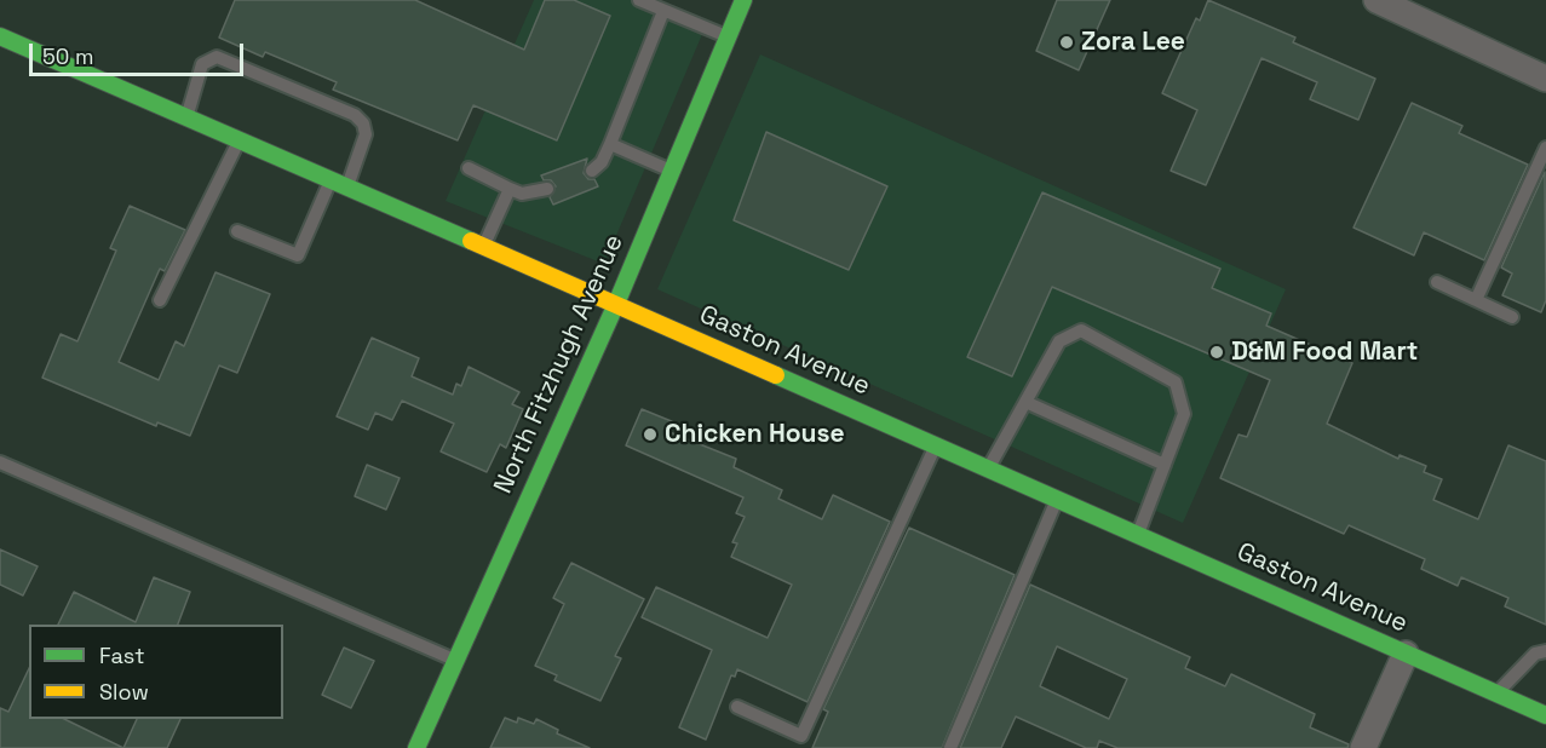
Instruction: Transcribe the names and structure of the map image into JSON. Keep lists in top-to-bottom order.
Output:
{
  "streets": {
    "main road": ["Gaston Avenue", "North Fitzhugh Avenue"]
  },
  "crossings": [
    ["Gaston Avenue", "North Fitzhugh Avenue"]
  ],
  "places": ["Zora Lee", "D&M Food Mart", "Chicken House"],
  "legend": ["Fast", "Slow"],
  "scale_bar": "50 m"
}
